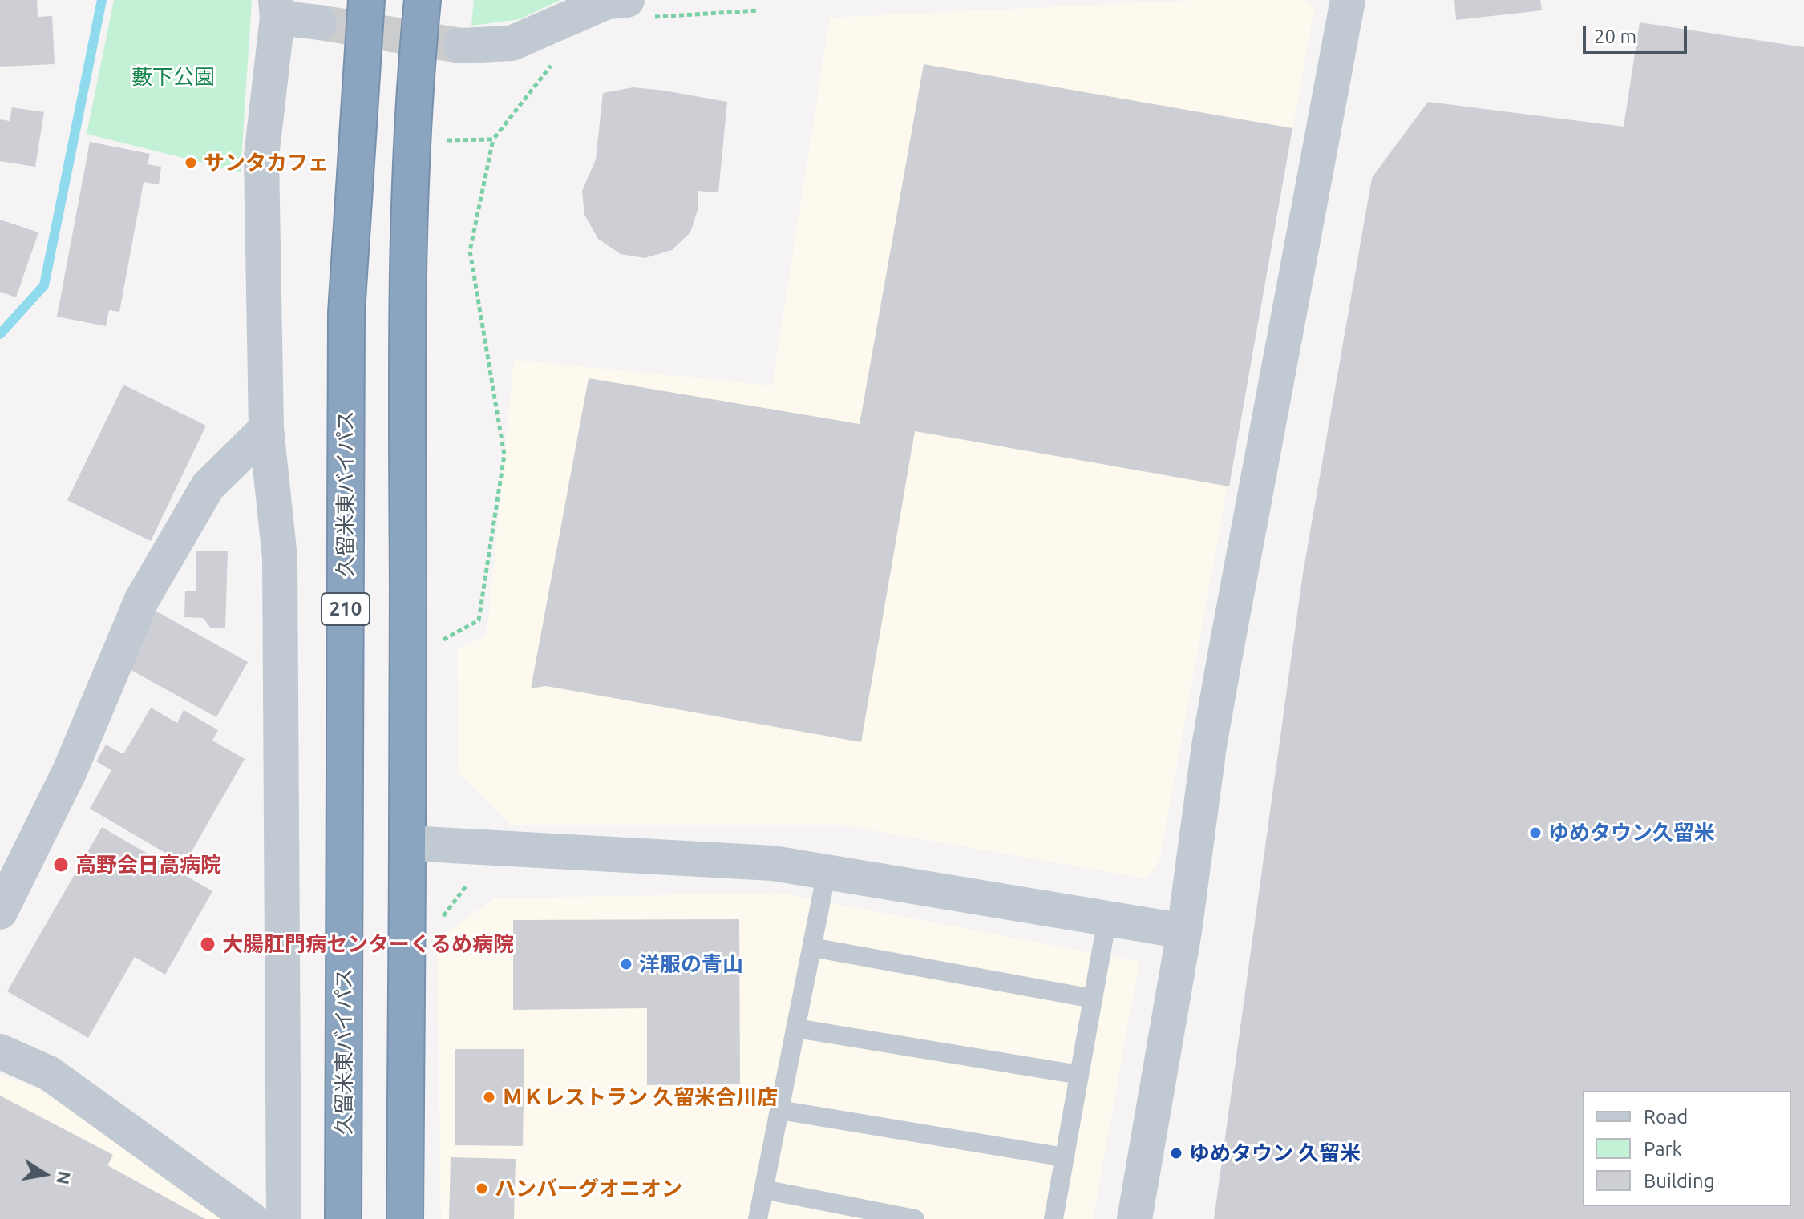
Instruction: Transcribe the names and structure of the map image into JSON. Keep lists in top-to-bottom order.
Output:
{
  "streets": {
    "highway": ["久留米東バイパス", "210"]
  },
  "parks": ["藪下公園"],
  "places": [
    "サンタカフェ",
    "ゆめタウン久留米",
    "高野会日高病院",
    "大腸肛門病センターくるめ病院",
    "洋服の青山",
    "ＭＫレストラン 久留米合川店",
    "ゆめタウン 久留米",
    "ハンバーグオニオン"
  ],
  "legend": ["Road", "Park", "Building"],
  "scale_bar": "20 m",
  "north": "right"
}
